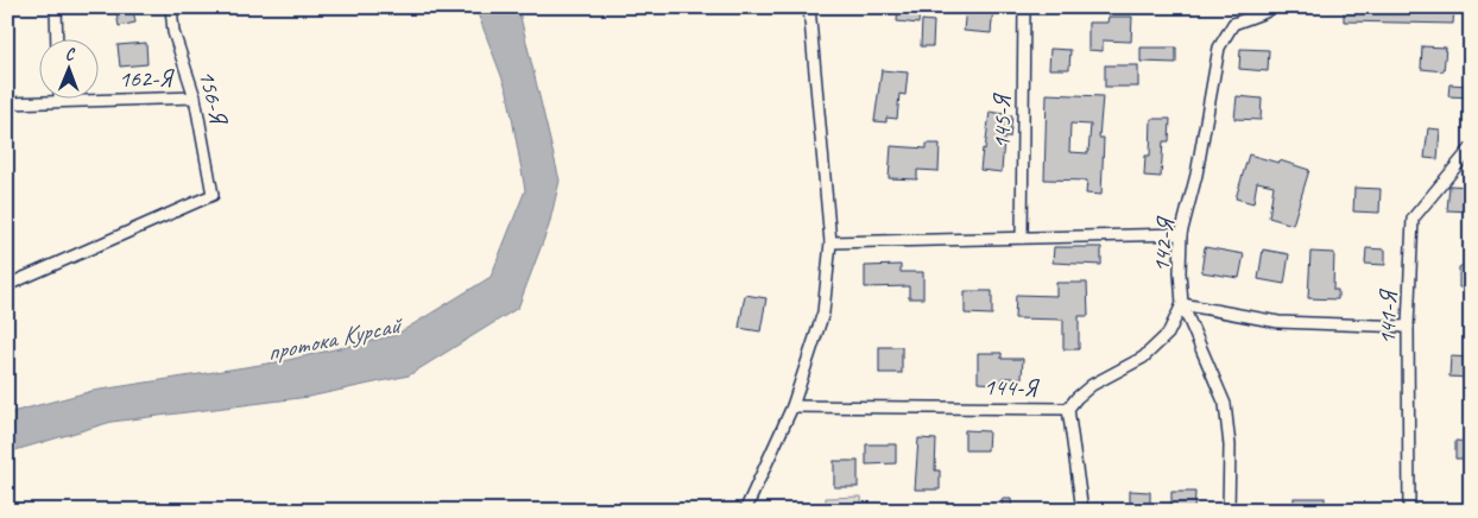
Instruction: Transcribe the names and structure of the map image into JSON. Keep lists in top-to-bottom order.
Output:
{
  "streets": {
    "street": [
      "162-Я",
      "156-Я",
      "145-Я",
      "142-Я",
      "141-Я",
      "144-Я"
    ]
  },
  "crossings": [
    ["162-Я", "156-Я"],
    ["142-Я", "144-Я"]
  ],
  "water": ["протока Курсай"],
  "north": "top"
}
